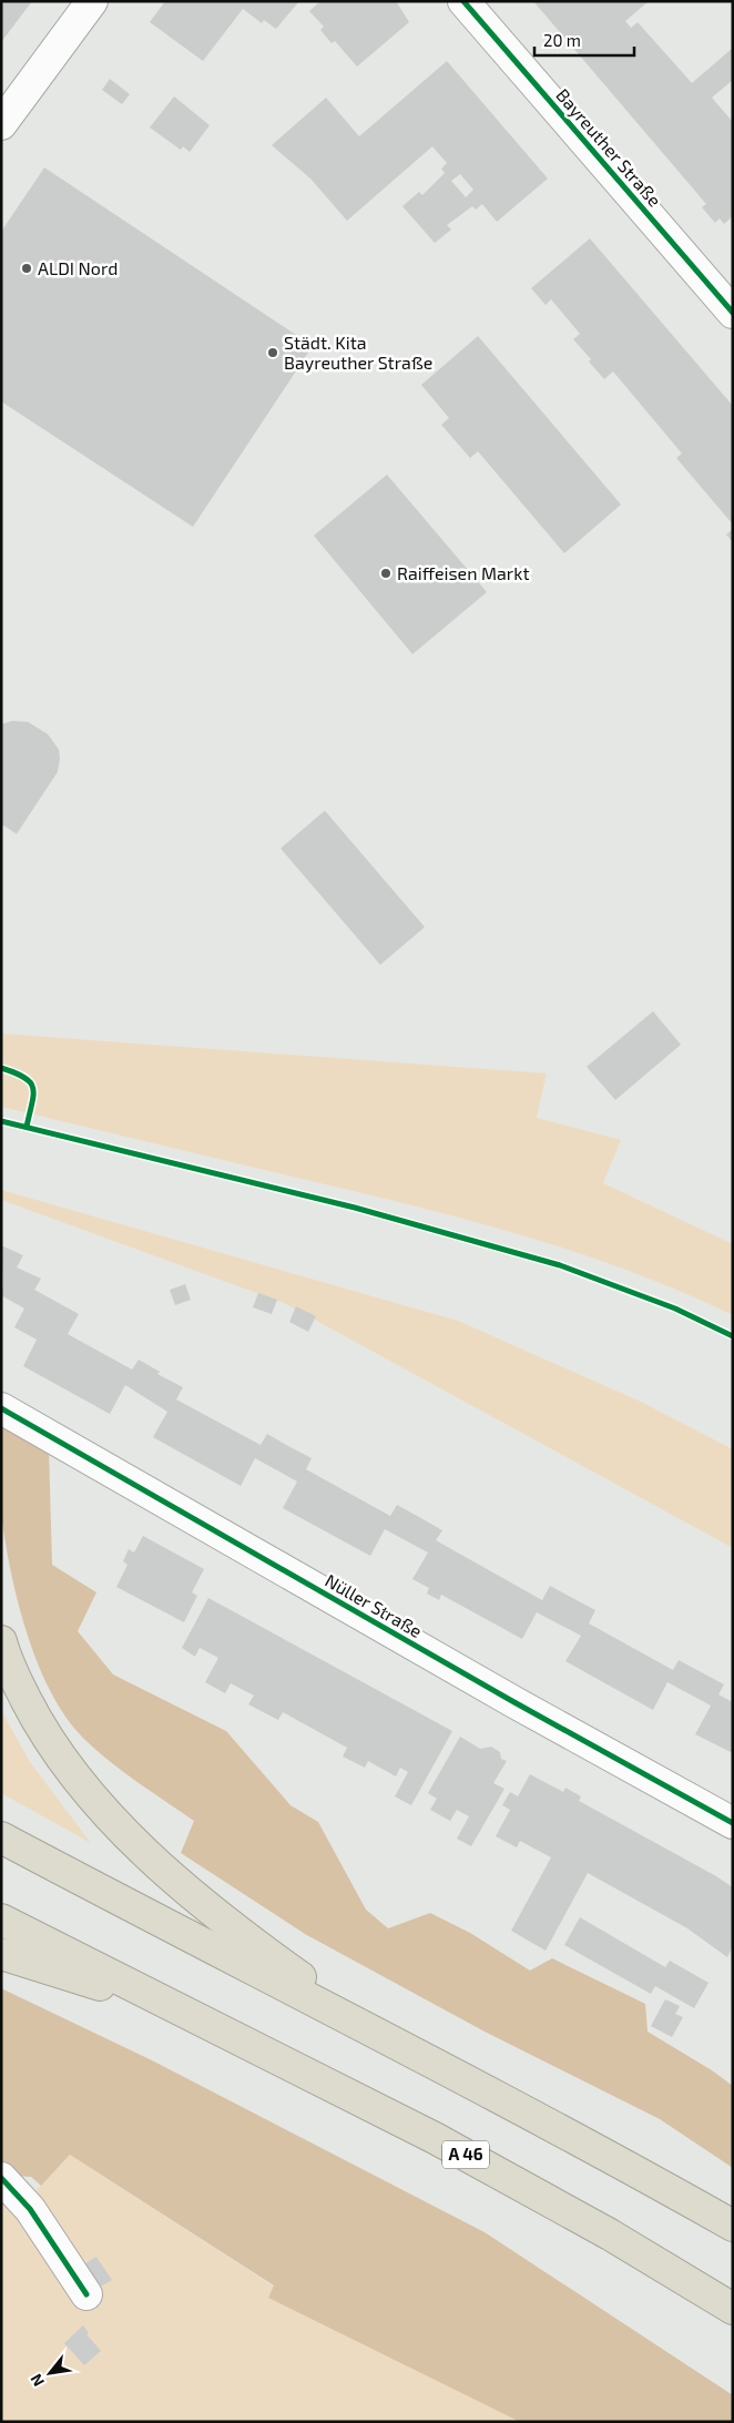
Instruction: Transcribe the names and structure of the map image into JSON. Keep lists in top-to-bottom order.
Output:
{
  "streets": {
    "highway": ["A 46"],
    "street": ["Bayreuther Straße", "Nüller Straße"]
  },
  "places": ["ALDI Nord", "Städt. Kita Bayreuther Straße", "Raiffeisen Markt"],
  "scale_bar": "20 m",
  "north": "bottom left"
}
